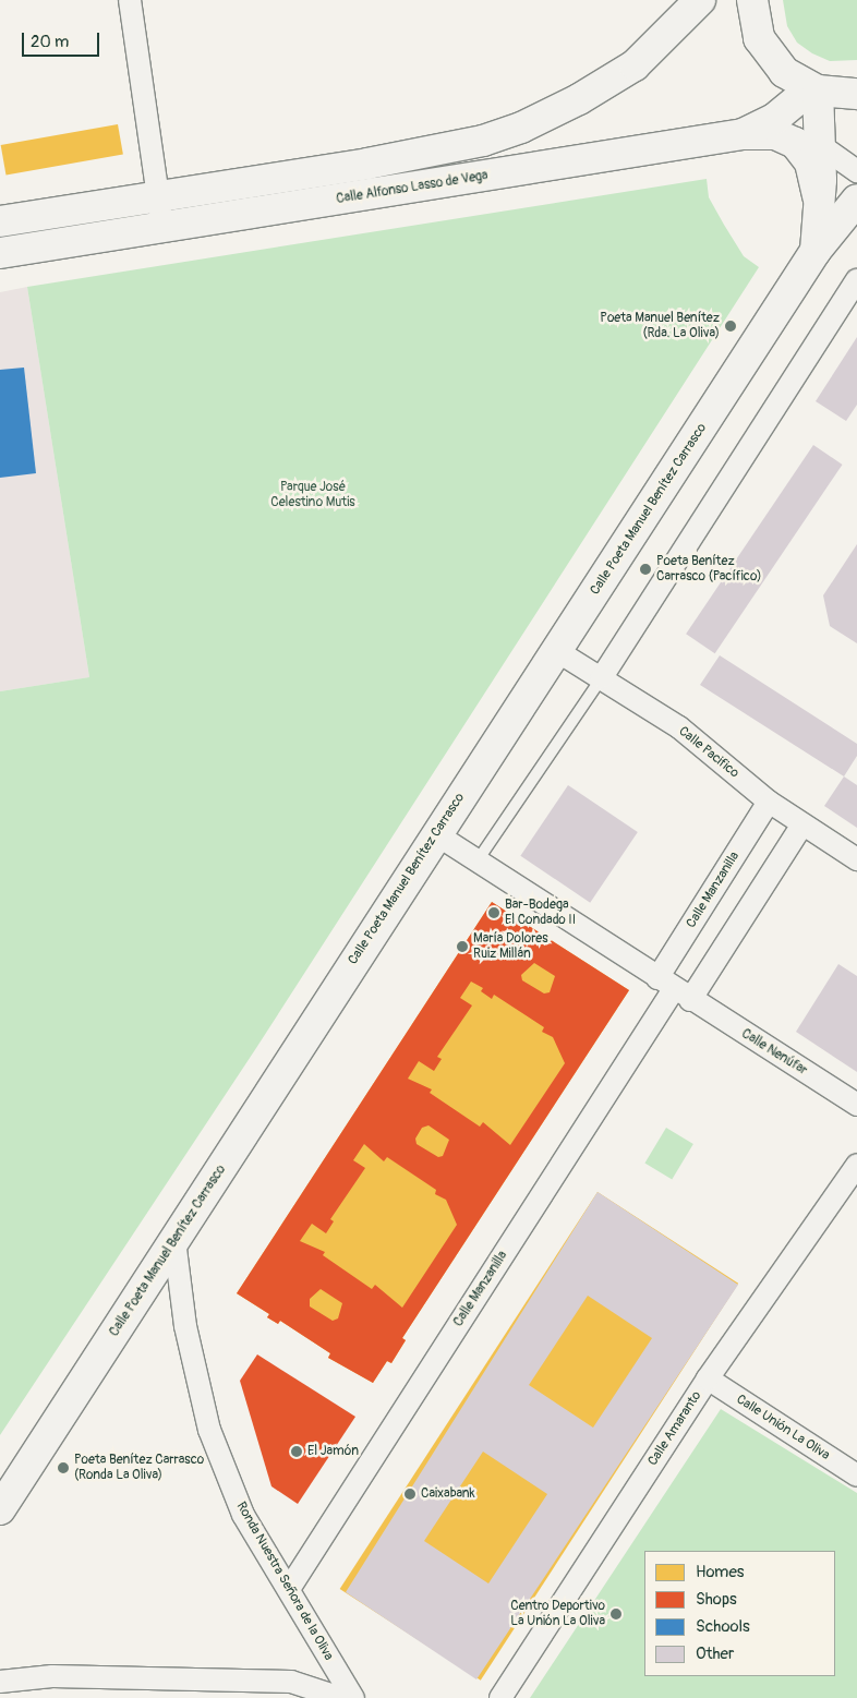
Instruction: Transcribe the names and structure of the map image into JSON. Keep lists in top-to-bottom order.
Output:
{
  "streets": {
    "main road": ["Calle Alfonso Lasso de Vega", "Calle Poeta Manuel Benítez Carrasco"],
    "street": [
      "Calle Pacifico",
      "Calle Manzanilla",
      "Calle Nenúfar",
      "Calle Unión La Oliva",
      "Calle Amaranto",
      "Ronda Nuestra Señora de la Oliva"
    ]
  },
  "crossings": [
    ["Calle Alfonso Lasso de Vega", "Calle Poeta Manuel Benítez Carrasco"],
    ["Calle Poeta Manuel Benítez Carrasco", "Calle Pacifico"],
    ["Calle Poeta Manuel Benítez Carrasco", "Calle Nenúfar"],
    ["Calle Poeta Manuel Benítez Carrasco", "Ronda Nuestra Señora de la Oliva"],
    ["Calle Pacifico", "Calle Manzanilla"],
    ["Calle Manzanilla", "Calle Nenúfar"],
    ["Calle Manzanilla", "Ronda Nuestra Señora de la Oliva"],
    ["Calle Unión La Oliva", "Calle Amaranto"]
  ],
  "parks": ["Parque José Celestino Mutis"],
  "places": [
    "Poeta Manuel Benítez (Rda. La Oliva)",
    "Poeta Benítez Carrasco (Pacífico)",
    "Bar-Bodega El Condado II",
    "María Dolores Ruiz Millán",
    "El Jamón",
    "Poeta Benítez Carrasco (Ronda La Oliva)",
    "Caixabank",
    "Centro Deportivo La Unión La Oliva"
  ],
  "legend": [
    "Homes",
    "Shops",
    "Schools",
    "Other"
  ],
  "scale_bar": "20 m"
}
